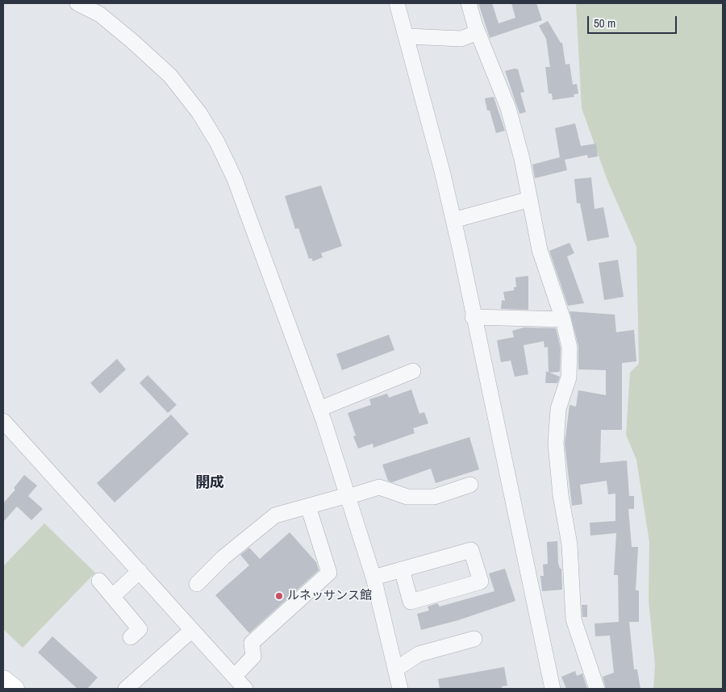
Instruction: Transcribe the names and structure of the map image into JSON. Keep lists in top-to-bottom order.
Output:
{
  "districts": ["開成"],
  "places": ["ルネッサンス館"],
  "scale_bar": "50 m"
}
